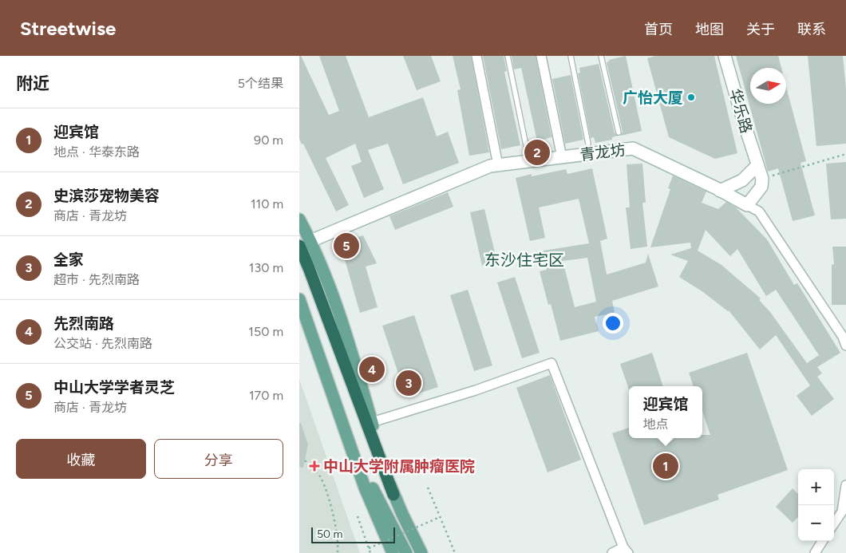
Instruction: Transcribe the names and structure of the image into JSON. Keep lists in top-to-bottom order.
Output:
{
  "streets": {
    "street": ["华乐路", "青龙坊"]
  },
  "districts": ["东沙住宅区"],
  "places": {
    "other": ["广怡大厦"],
    "health": ["中山大学附属肿瘤医院"]
  },
  "scale_bar": "50 m",
  "north": "right",
  "page": {
    "header": "Streetwise",
    "nav": [
      "首页",
      "地图",
      "关于",
      "联系"
    ],
    "heading": ["附近", "5个结果"],
    "list": [
      {
        "mark": "1",
        "name": "迎宾馆",
        "note": "地点 · 华泰东路",
        "value": "90 m"
      },
      {
        "mark": "2",
        "name": "史滨莎宠物美容",
        "note": "商店 · 青龙坊",
        "value": "110 m"
      },
      {
        "mark": "3",
        "name": "全家",
        "note": "超市 · 先烈南路",
        "value": "130 m"
      },
      {
        "mark": "4",
        "name": "先烈南路",
        "note": "公交站 · 先烈南路",
        "value": "150 m"
      },
      {
        "mark": "5",
        "name": "中山大学学者灵芝",
        "note": "商店 · 青龙坊",
        "value": "170 m"
      }
    ],
    "pins": [
      "2",
      "5",
      "4",
      "3",
      "1"
    ],
    "popup": ["迎宾馆", "地点"],
    "buttons": ["收藏", "分享"],
    "map_buttons": ["+", "−"],
    "scale": "50 m"
  }
}
